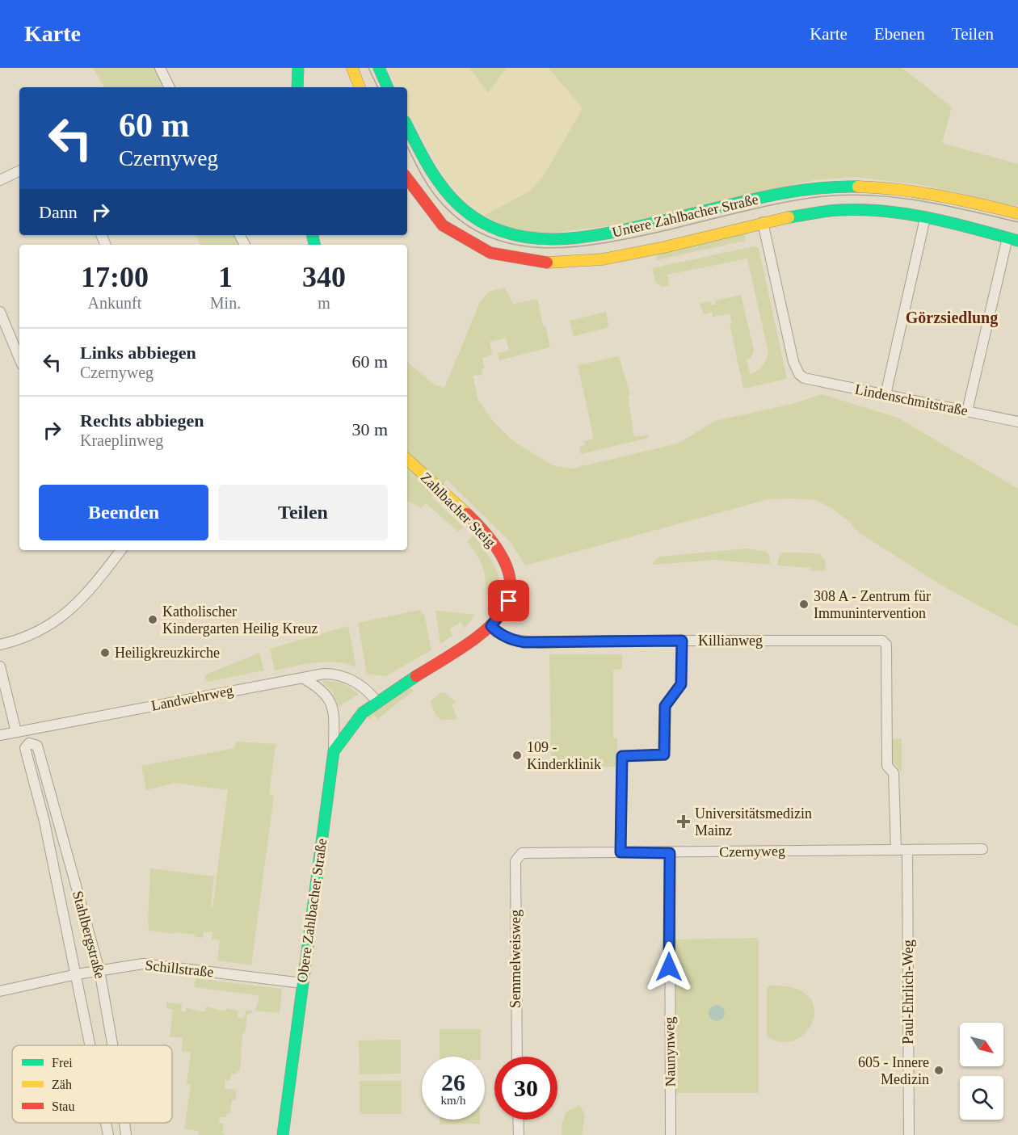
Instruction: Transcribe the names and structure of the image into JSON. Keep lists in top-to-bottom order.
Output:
{
  "streets": {
    "street": [
      "Untere Zahlbacher Straße",
      "Lindenschmitstraße",
      "Zahlbacher Steig",
      "Killianweg",
      "Landwehrweg",
      "Czernyweg",
      "Obere Zahlbacher Straße",
      "Stahlbergstraße",
      "Semmelweisweg",
      "Schillstraße",
      "Paul-Ehrlich-Weg",
      "Naunynweg"
    ]
  },
  "crossings": [
    ["Untere Zahlbacher Straße", "Lindenschmitstraße"],
    ["Zahlbacher Steig", "Killianweg"],
    ["Zahlbacher Steig", "Landwehrweg"],
    ["Zahlbacher Steig", "Obere Zahlbacher Straße"],
    ["Killianweg", "Czernyweg"],
    ["Landwehrweg", "Obere Zahlbacher Straße"],
    ["Landwehrweg", "Stahlbergstraße"],
    ["Czernyweg", "Semmelweisweg"],
    ["Czernyweg", "Paul-Ehrlich-Weg"],
    ["Czernyweg", "Naunynweg"],
    ["Obere Zahlbacher Straße", "Schillstraße"],
    ["Stahlbergstraße", "Schillstraße"]
  ],
  "districts": ["Görzsiedlung"],
  "places": {
    "other": [
      "308 A - Zentrum für Immunintervention",
      "Katholischer Kindergarten Heilig Kreuz",
      "Heiligkreuzkirche",
      "109 - Kinderklinik",
      "605 - Innere Medizin"
    ],
    "health": ["Universitätsmedizin Mainz"]
  },
  "legend": ["Frei", "Zäh", "Stau"],
  "north": "bottom right",
  "page": {
    "header": "Karte",
    "nav": ["Karte", "Ebenen", "Teilen"],
    "turn": ["60 m", "Czernyweg"],
    "then": "Dann",
    "eta": [
      "17:00",
      "Ankunft",
      "1",
      "Min.",
      "340",
      "m"
    ],
    "list": [
      {
        "name": "Links abbiegen",
        "note": "Czernyweg",
        "value": "60 m"
      },
      {
        "name": "Rechts abbiegen",
        "note": "Kraeplinweg",
        "value": "30 m"
      }
    ],
    "buttons": ["Beenden", "Teilen"],
    "speed": "26 km/h",
    "limit": "30"
  }
}
